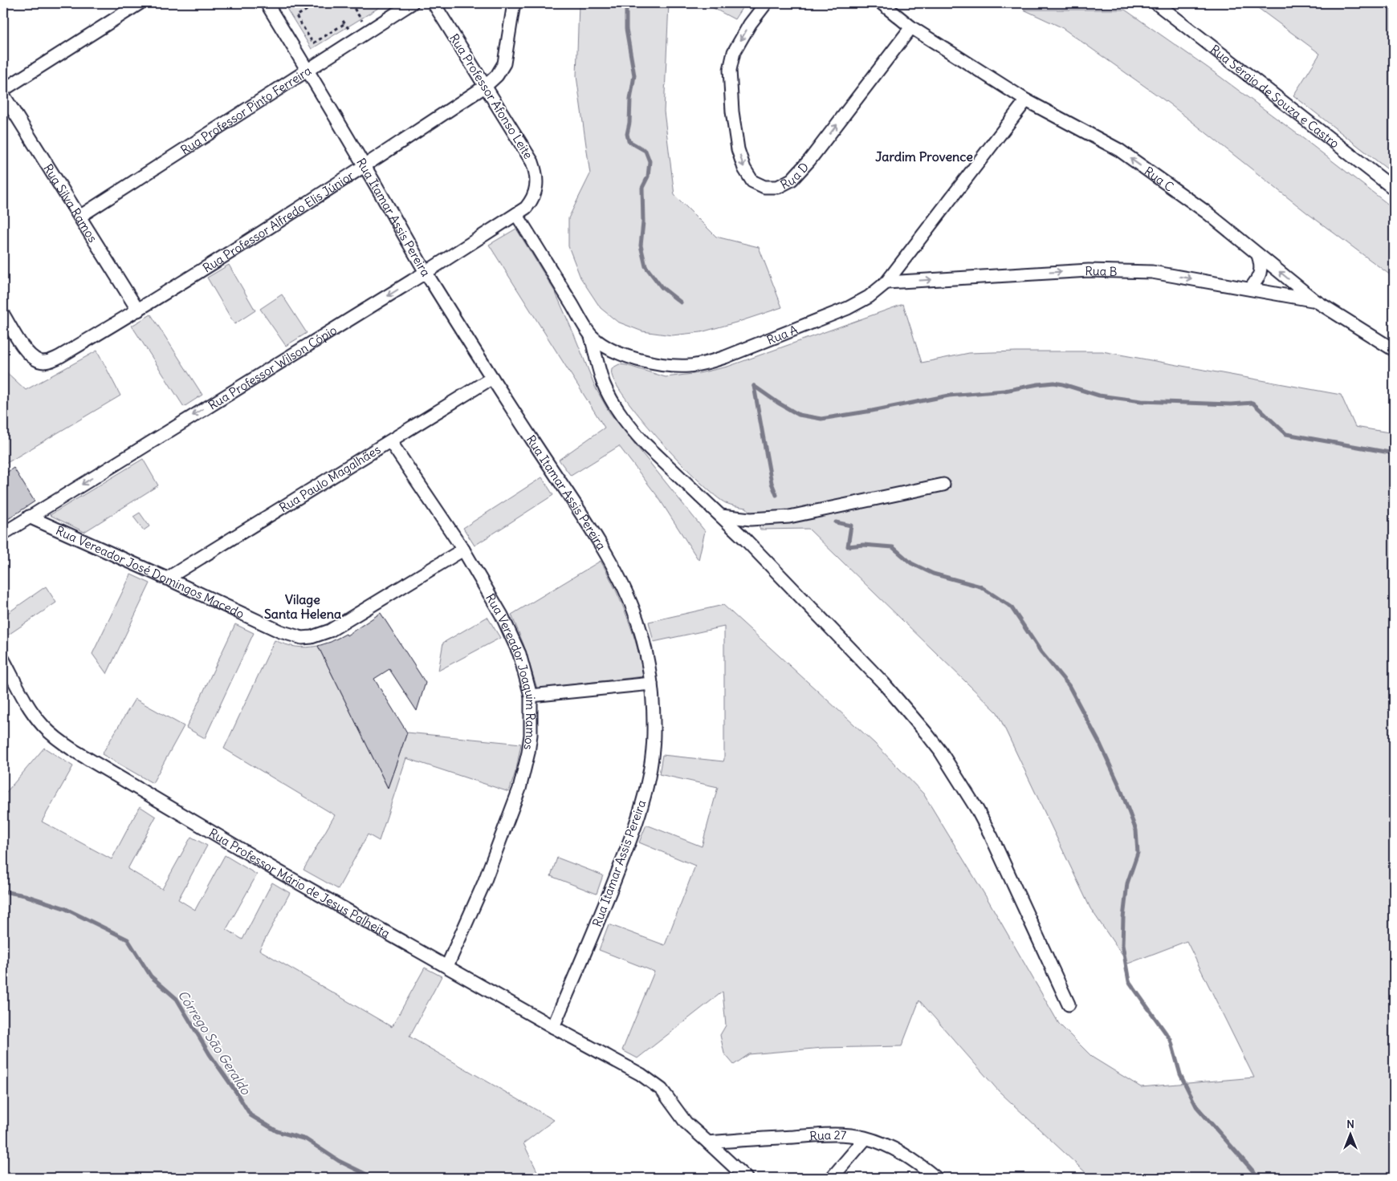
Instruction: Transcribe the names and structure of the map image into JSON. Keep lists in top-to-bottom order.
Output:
{
  "streets": {
    "street": [
      "Rua Professor Afonso Leite",
      "Rua Sérgio de Souza e Castro",
      "Rua Professor Pinto Ferreira",
      "Rua D",
      "Rua C",
      "Rua Silva Ramos",
      "Rua Itamar Assis Pereira",
      "Rua Professor Alfredo Elis Júnior",
      "Rua B",
      "Rua A",
      "Rua Professor Wilson Cópio",
      "Rua Paulo Magalhães",
      "Rua Vereador José Domingos Macedo",
      "Rua Vereador Joaquim Ramos",
      "Rua Professor Mário de Jesus Palheita",
      "Rua 27"
    ]
  },
  "crossings": [
    ["Rua Professor Afonso Leite", "Rua Professor Alfredo Elis Júnior"],
    ["Rua Professor Afonso Leite", "Rua Professor Wilson Cópio"],
    ["Rua Professor Pinto Ferreira", "Rua Silva Ramos"],
    ["Rua Professor Pinto Ferreira", "Rua Itamar Assis Pereira"],
    ["Rua D", "Rua C"],
    ["Rua C", "Rua B"],
    ["Rua C", "Rua A"],
    ["Rua Silva Ramos", "Rua Professor Alfredo Elis Júnior"],
    ["Rua Itamar Assis Pereira", "Rua Professor Alfredo Elis Júnior"],
    ["Rua Itamar Assis Pereira", "Rua Professor Wilson Cópio"],
    ["Rua Itamar Assis Pereira", "Rua Paulo Magalhães"],
    ["Rua Itamar Assis Pereira", "Rua Professor Mário de Jesus Palheita"],
    ["Rua B", "Rua A"],
    ["Rua A", "Rua Professor Wilson Cópio"],
    ["Rua Professor Wilson Cópio", "Rua Vereador José Domingos Macedo"],
    ["Rua Paulo Magalhães", "Rua Vereador José Domingos Macedo"],
    ["Rua Paulo Magalhães", "Rua Vereador Joaquim Ramos"],
    ["Rua Vereador José Domingos Macedo", "Rua Vereador Joaquim Ramos"],
    ["Rua Vereador Joaquim Ramos", "Rua Professor Mário de Jesus Palheita"],
    ["Rua Professor Mário de Jesus Palheita", "Rua 27"]
  ],
  "one_way": ["Rua C", "Rua B", "Rua Professor Wilson Cópio"],
  "districts": ["Jardim Provence", "Vilage Santa Helena"],
  "water": ["Córrego São Geraldo"],
  "north": "top"
}
